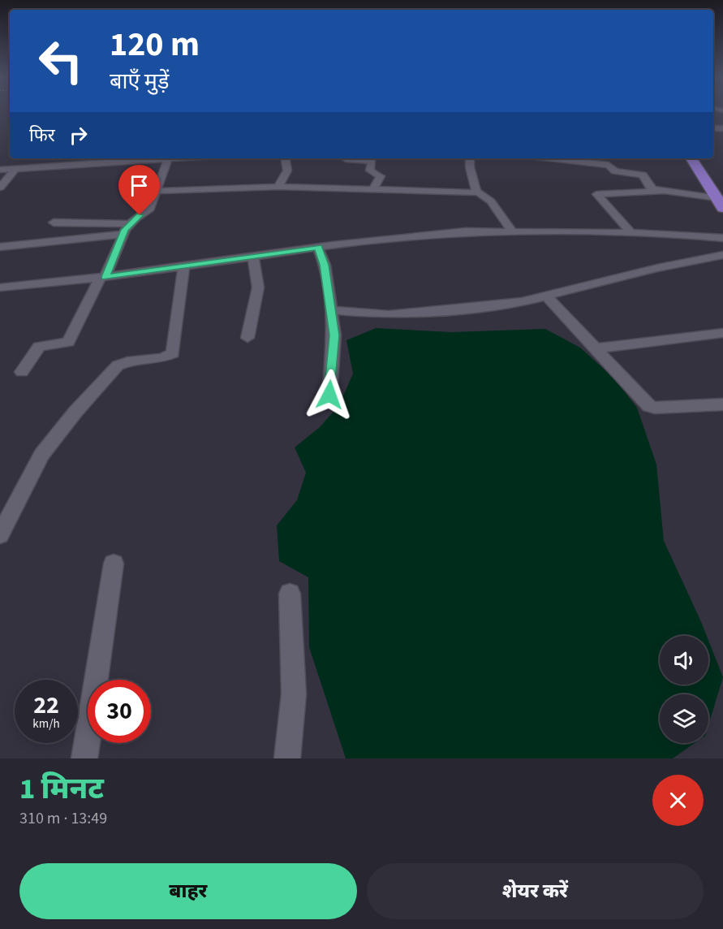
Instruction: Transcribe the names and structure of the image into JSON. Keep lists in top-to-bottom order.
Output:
{
  "page": {
    "turn": ["120 m", "बाएँ मुड़ें"],
    "then": "फिर",
    "speed": "22 km/h",
    "limit": "30",
    "heading": ["1 मिनट", "310 m · 13:49"],
    "buttons": ["बाहर", "शेयर करें"]
  }
}
